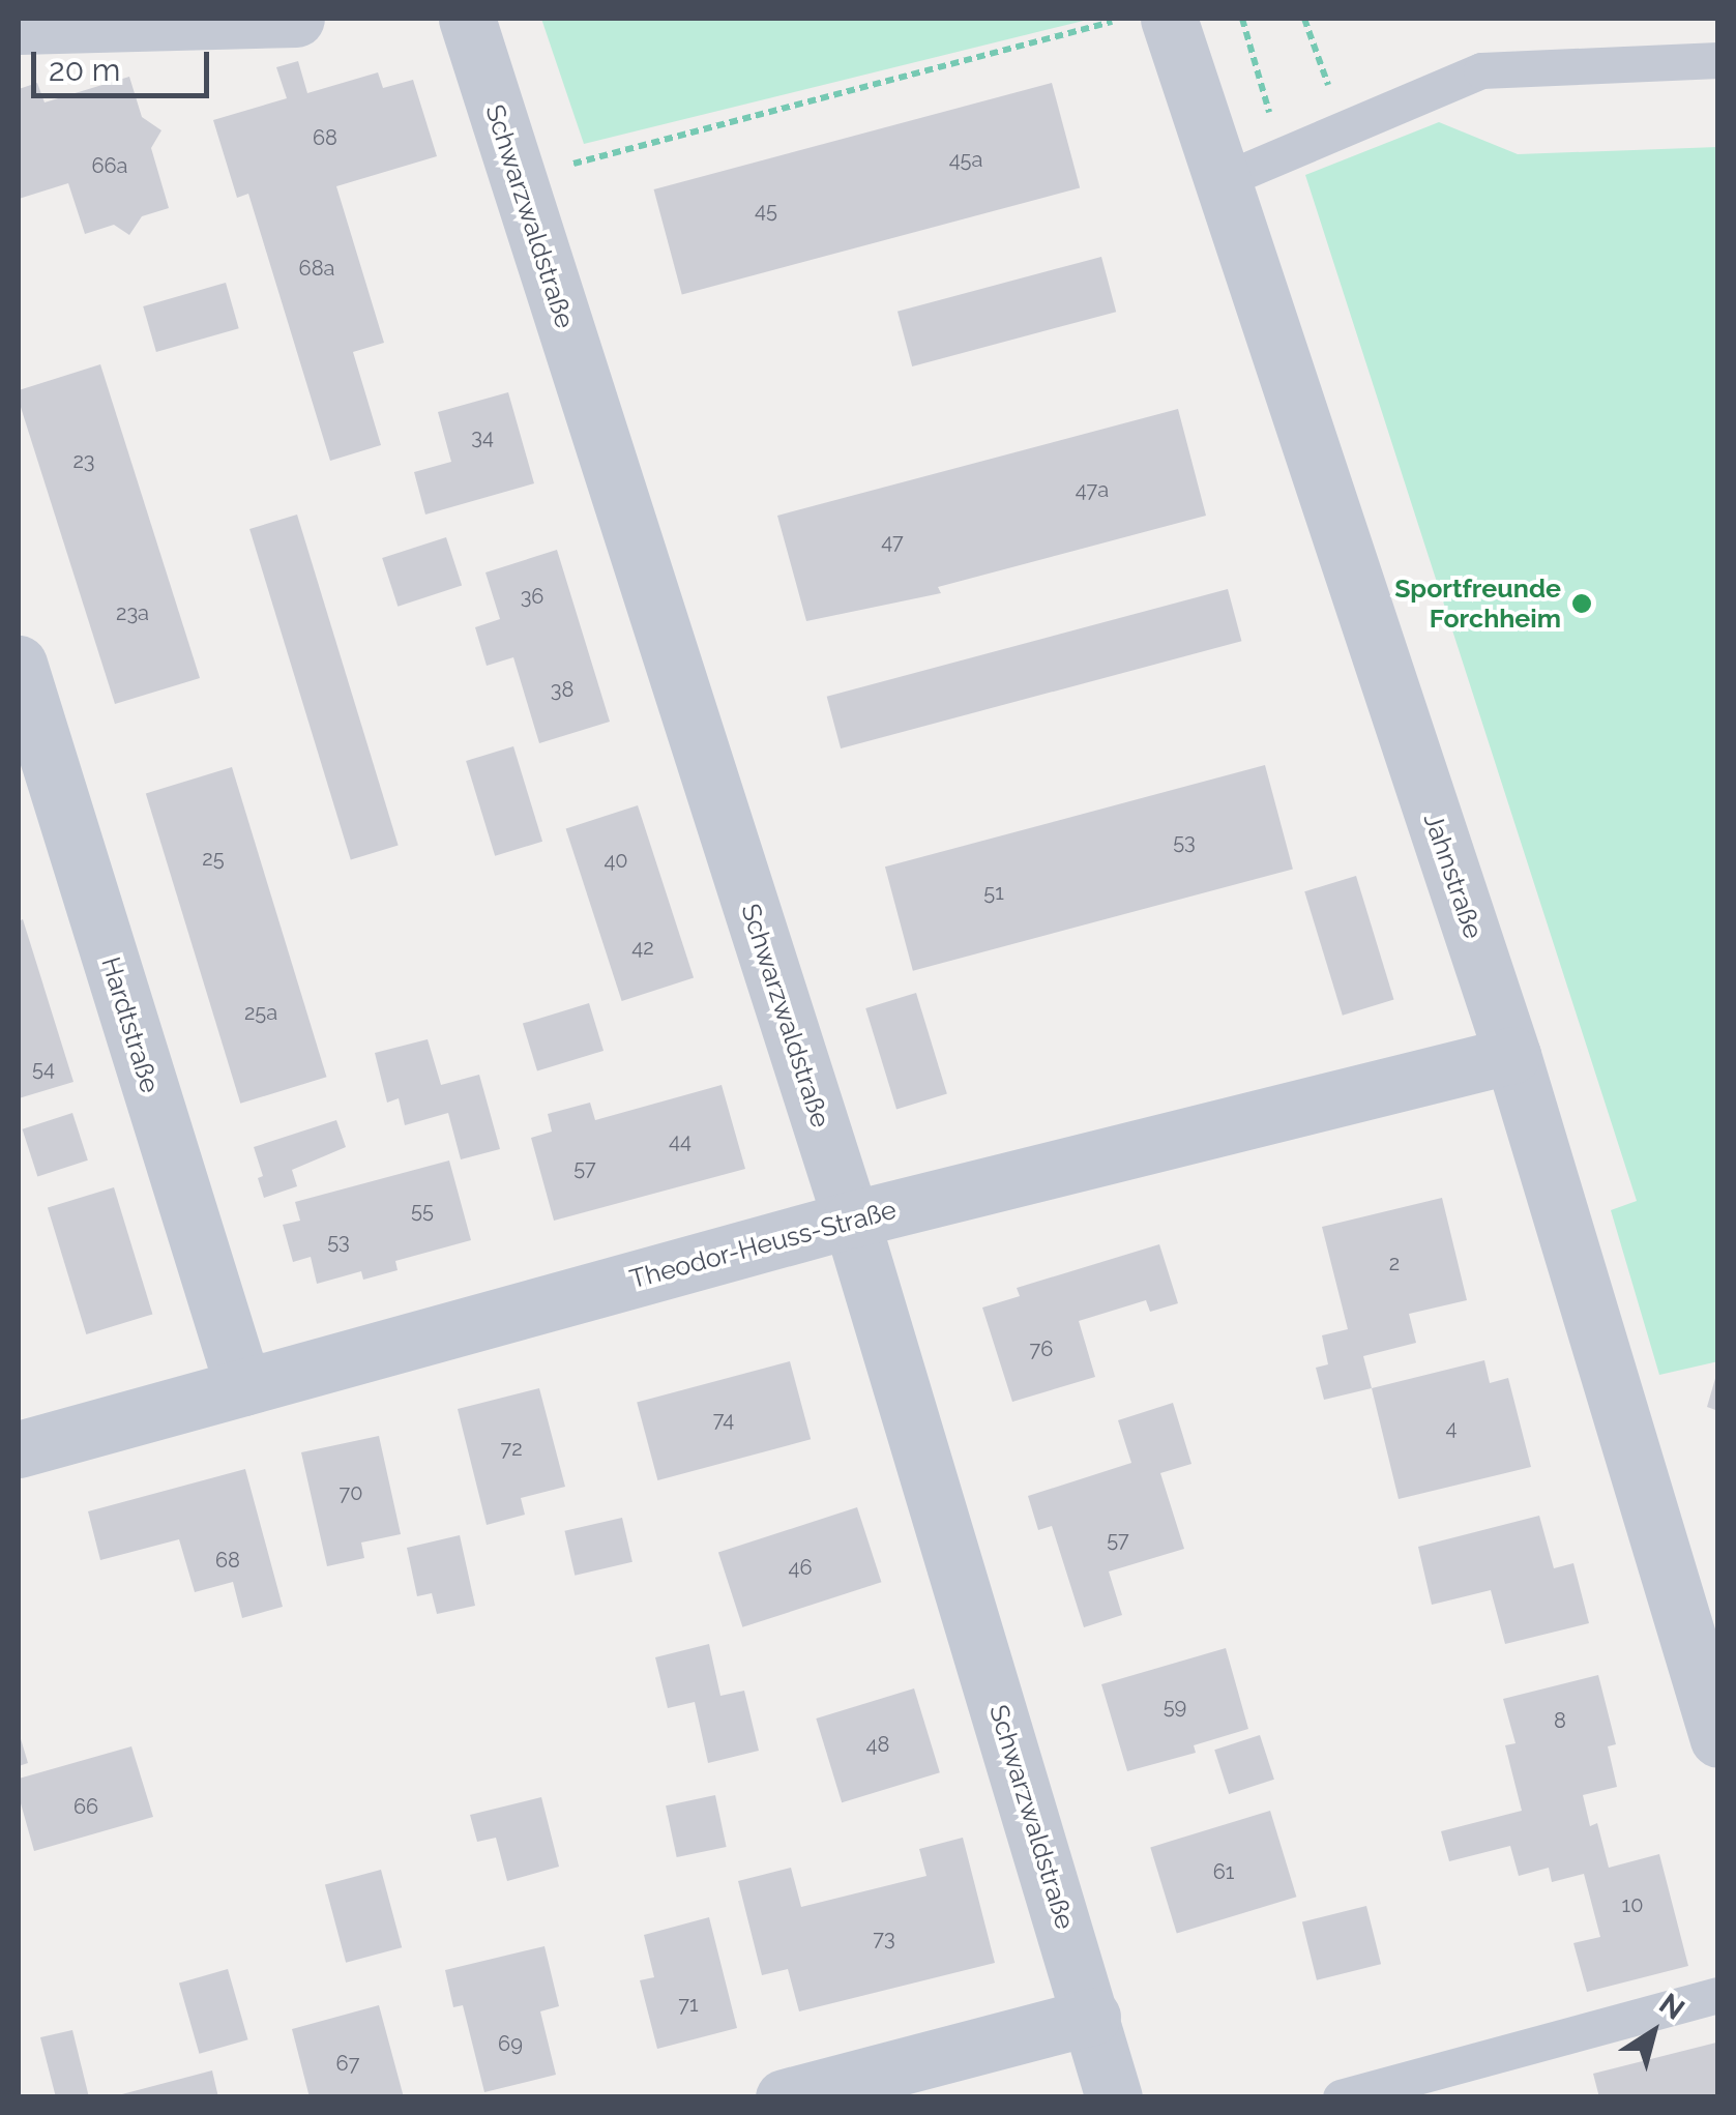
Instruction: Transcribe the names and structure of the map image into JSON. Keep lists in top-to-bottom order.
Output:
{
  "streets": {
    "street": [
      "Schwarzwaldstraße",
      "Jahnstraße",
      "Hardtstraße",
      "Theodor-Heuss-Straße"
    ]
  },
  "crossings": [
    ["Schwarzwaldstraße", "Theodor-Heuss-Straße"],
    ["Jahnstraße", "Theodor-Heuss-Straße"],
    ["Hardtstraße", "Theodor-Heuss-Straße"]
  ],
  "places": ["Sportfreunde Forchheim"],
  "house_numbers": [
    "68",
    "45a",
    "66a",
    "45",
    "68a",
    "34",
    "23",
    "47a",
    "47",
    "36",
    "23a",
    "38",
    "53",
    "25",
    "40",
    "51",
    "42",
    "25a",
    "54",
    "44",
    "57",
    "55",
    "53",
    "2",
    "76",
    "74",
    "4",
    "72",
    "70",
    "57",
    "68",
    "46",
    "59",
    "8",
    "48",
    "66",
    "61",
    "10",
    "73",
    "71",
    "69",
    "67"
  ],
  "scale_bar": "20 m",
  "north": "top right"
}
